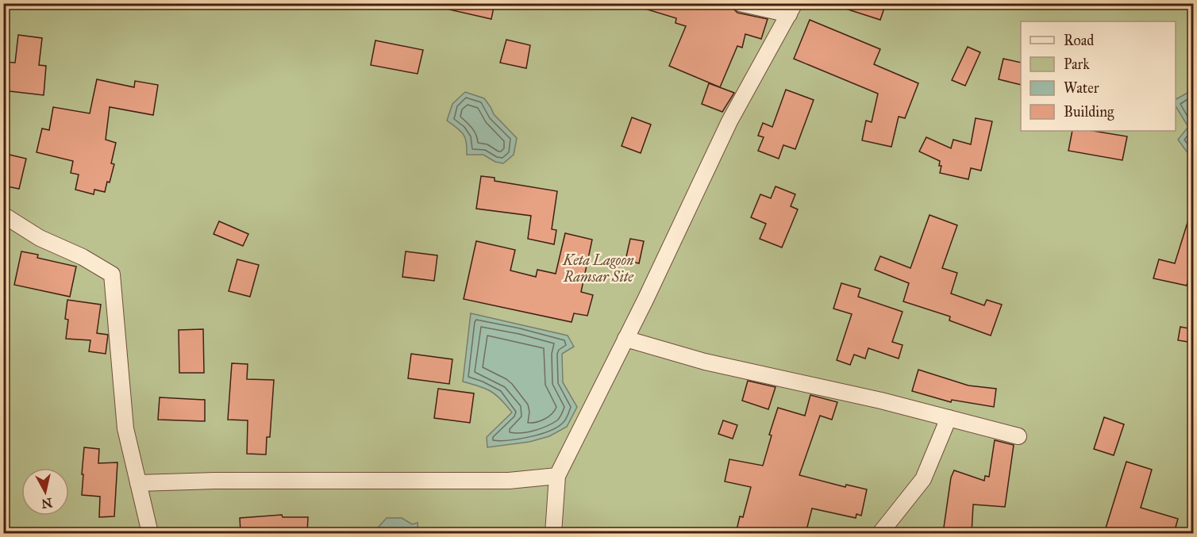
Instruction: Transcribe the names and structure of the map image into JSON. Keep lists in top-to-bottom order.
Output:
{
  "parks": ["Keta Lagoon Ramsar Site"],
  "legend": [
    "Road",
    "Park",
    "Water",
    "Building"
  ],
  "north": "bottom"
}
